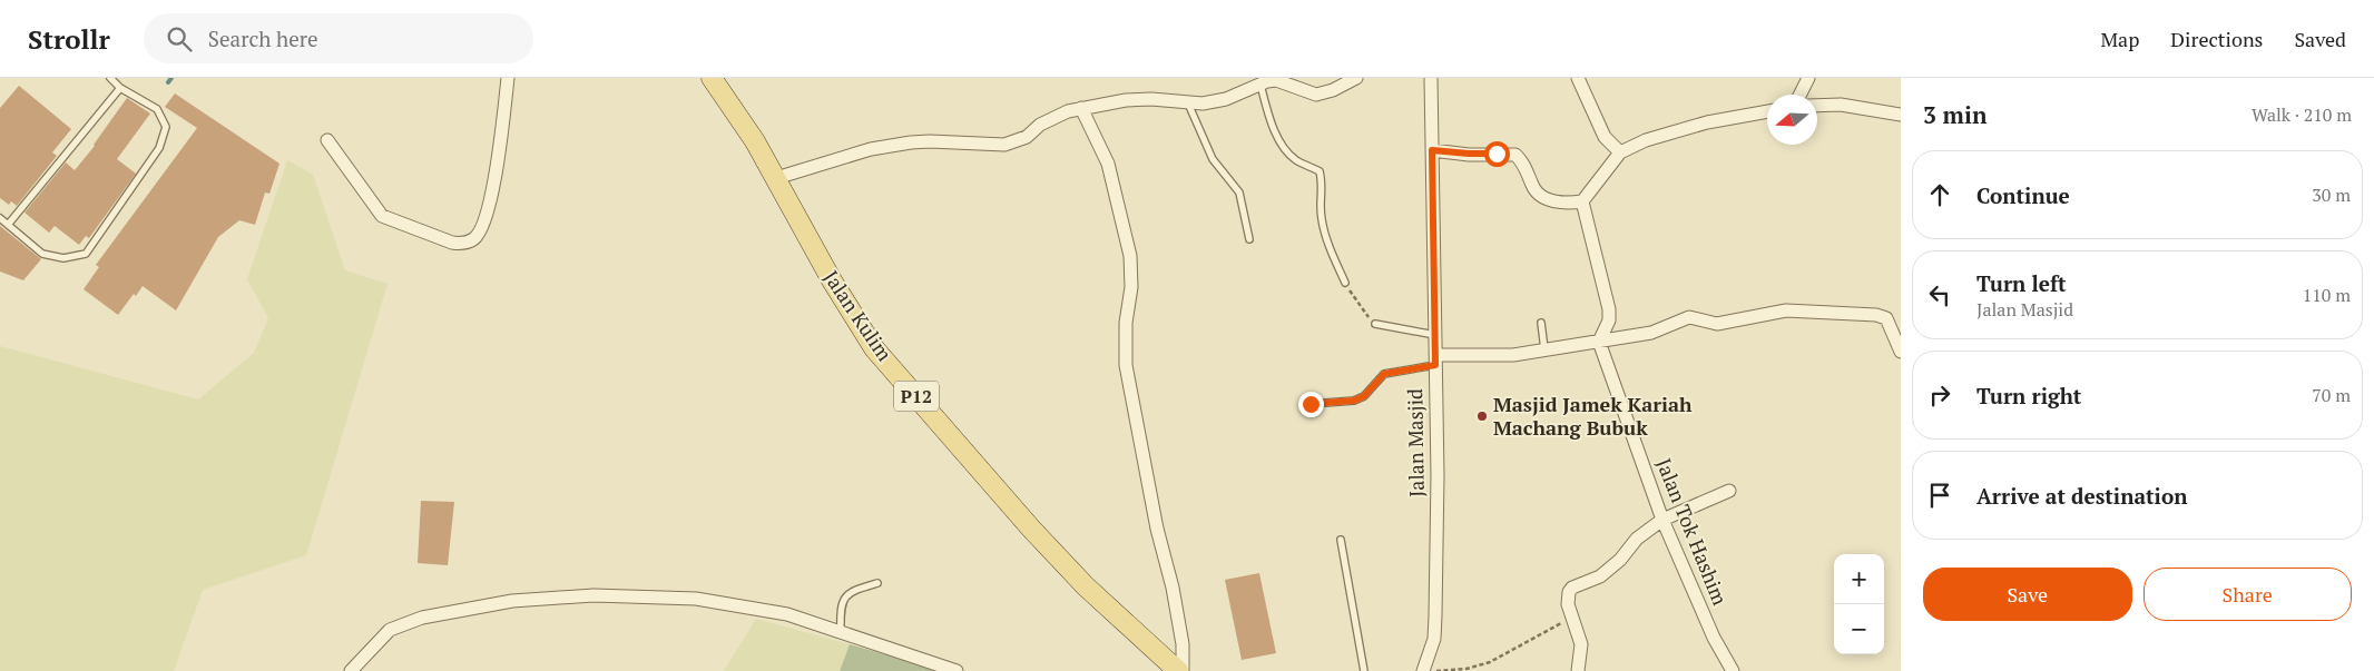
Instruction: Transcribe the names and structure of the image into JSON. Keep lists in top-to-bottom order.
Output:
{
  "streets": {
    "main road": ["Jalan Kulim", "P12"],
    "street": ["Jalan Masjid", "Jalan Tok Hashim"]
  },
  "places": ["Masjid Jamek Kariah Machang Bubuk"],
  "north": "left",
  "page": {
    "header": "Strollr",
    "search": "Search here",
    "nav": ["Map", "Directions", "Saved"],
    "heading": ["3 min", "Walk · 210 m"],
    "list": [
      ["Continue", "30 m"],
      ["Turn left", "Jalan Masjid", "110 m"],
      ["Turn right", "70 m"],
      "Arrive at destination"
    ],
    "buttons": ["Save", "Share"],
    "map_buttons": ["+", "−"]
  }
}
